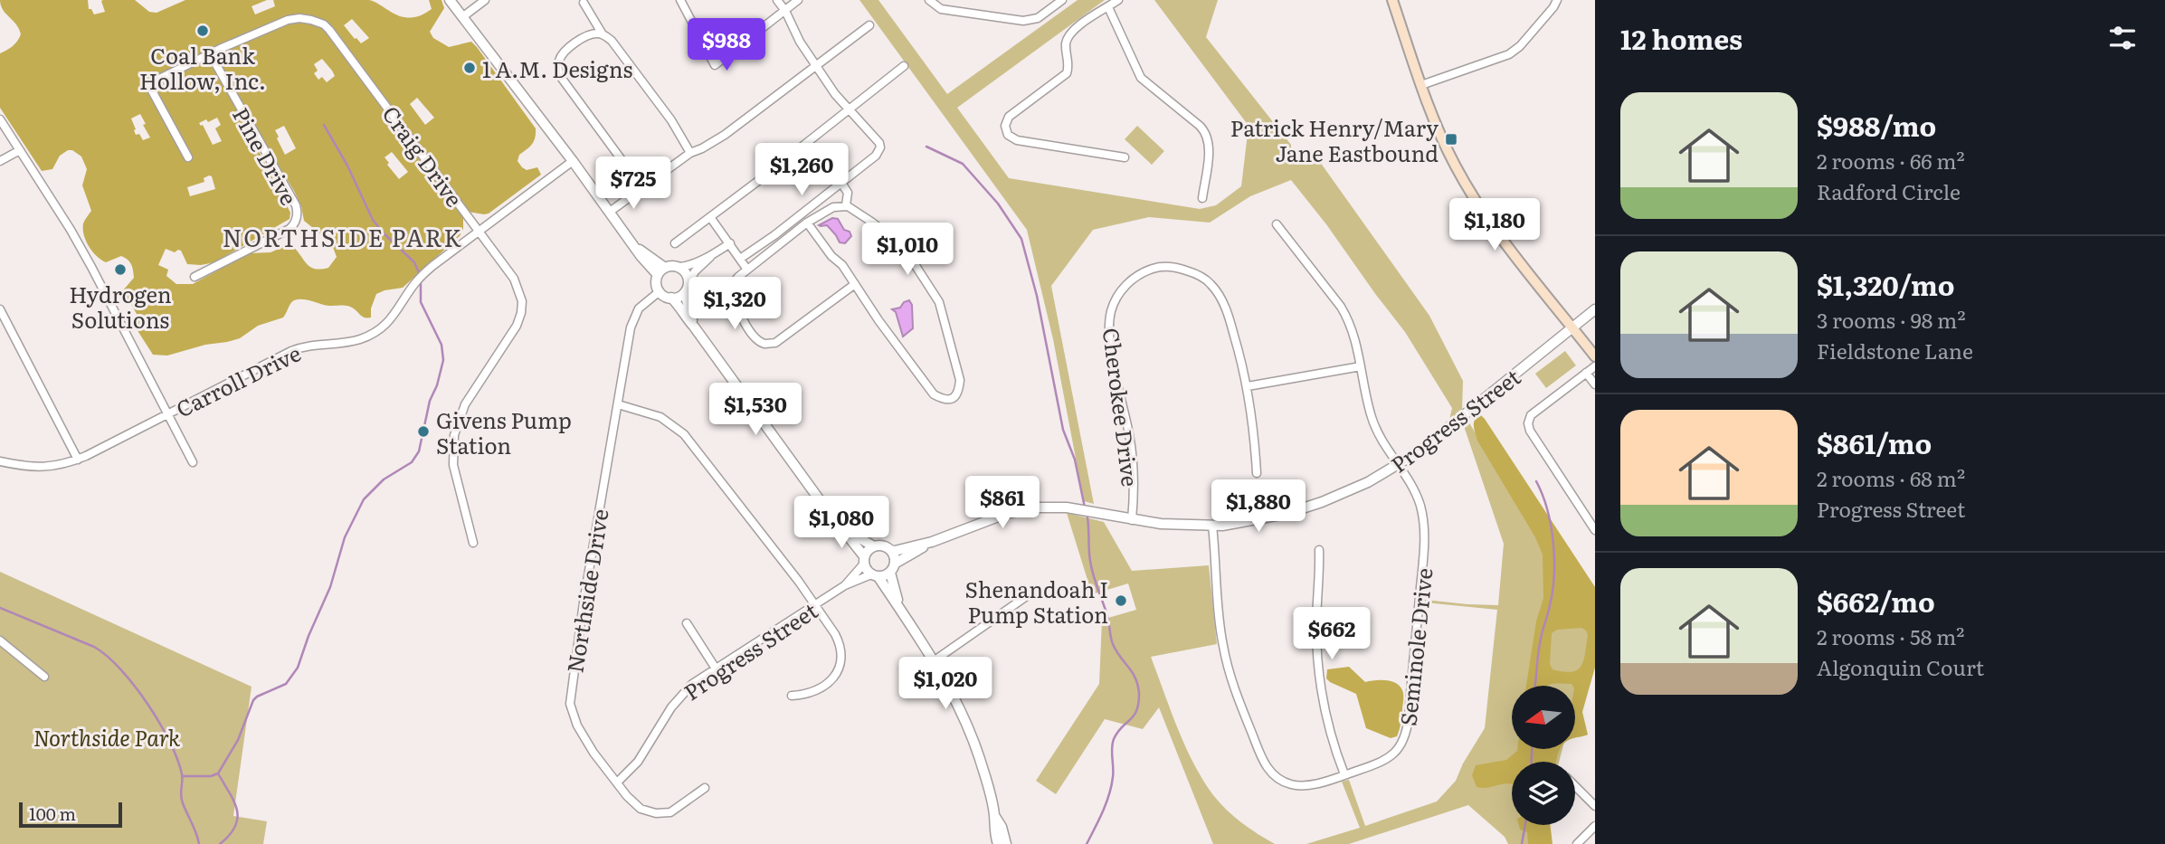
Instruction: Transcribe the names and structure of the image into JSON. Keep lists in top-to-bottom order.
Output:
{
  "streets": {
    "street": [
      "Pine Drive",
      "Craig Drive",
      "Carroll Drive",
      "Cherokee Drive",
      "Progress Street",
      "Northside Drive",
      "Seminole Drive"
    ]
  },
  "crossings": [
    ["Pine Drive", "Craig Drive"],
    ["Craig Drive", "Carroll Drive"],
    ["Cherokee Drive", "Progress Street"],
    ["Progress Street", "Northside Drive"],
    ["Progress Street", "Seminole Drive"]
  ],
  "districts": ["NORTHSIDE PARK"],
  "parks": ["Northside Park"],
  "places": {
    "other": [
      "Coal Bank Hollow, Inc.",
      "1 A.M. Designs",
      "Hydrogen Solutions",
      "Givens Pump Station",
      "Shenandoah I Pump Station"
    ],
    "transit": ["Patrick Henry/Mary Jane Eastbound"]
  },
  "scale_bar": "100 m",
  "north": "left",
  "page": {
    "heading": "12 homes",
    "price": [
      "$988",
      "$1,260",
      "$725",
      "$1,180",
      "$1,010",
      "$1,320",
      "$1,530",
      "$861",
      "$1,880",
      "$1,080",
      "$662",
      "$1,020"
    ],
    "list": [
      {
        "name": "$988/mo",
        "note": "2 rooms · 66 m² · Radford Circle"
      },
      {
        "name": "$1,320/mo",
        "note": "3 rooms · 98 m² · Fieldstone Lane"
      },
      {
        "name": "$861/mo",
        "note": "2 rooms · 68 m² · Progress Street"
      },
      {
        "name": "$662/mo",
        "note": "2 rooms · 58 m² · Algonquin Court"
      }
    ],
    "scale": "100 m"
  }
}
